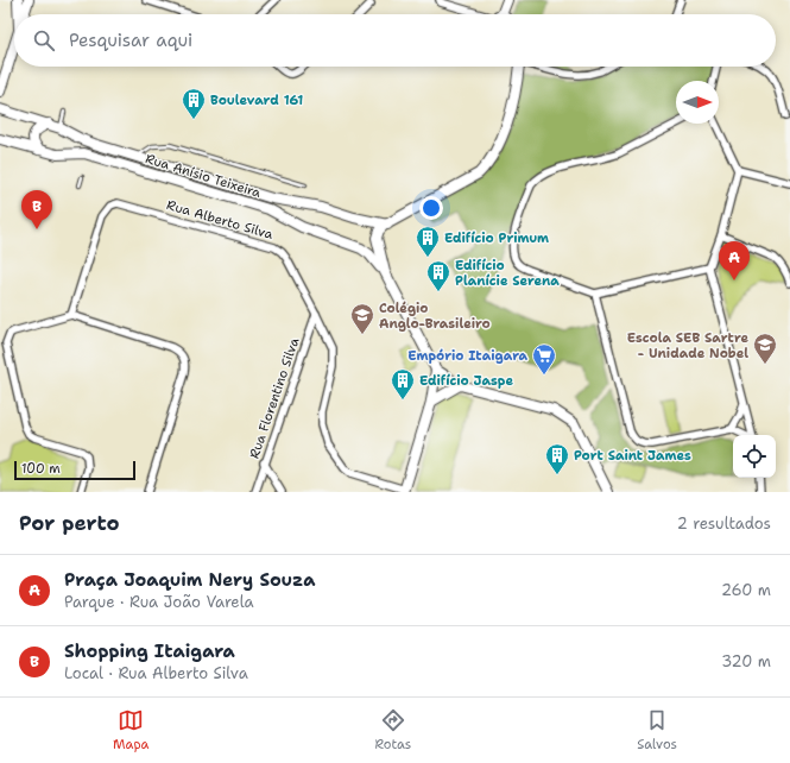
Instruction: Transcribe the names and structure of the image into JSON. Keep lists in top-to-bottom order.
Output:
{
  "streets": {
    "street": ["Rua Anísio Teixeira", "Rua Alberto Silva", "Rua Florentino Silva"]
  },
  "crossings": [
    ["Rua Alberto Silva", "Rua Florentino Silva"]
  ],
  "places": {
    "building": [
      "Boulevard 161",
      "Edifício Primum",
      "Edifício Planície Serena",
      "Edifício Jaspe",
      "Port Saint James"
    ],
    "school or university": ["Colégio Anglo-Brasileiro", "Escola SEB Sartre - Unidade Nobel"],
    "supermarket": ["Empório Itaigara"]
  },
  "scale_bar": "100 m",
  "north": "right",
  "page": {
    "search": "Pesquisar aqui",
    "pins": ["B", "A"],
    "scale": "100 m",
    "heading": ["Por perto", "2 resultados"],
    "list": [
      {
        "mark": "A",
        "name": "Praça Joaquim Nery Souza",
        "note": "Parque · Rua João Varela",
        "value": "260 m"
      },
      {
        "mark": "B",
        "name": "Shopping Itaigara",
        "note": "Local · Rua Alberto Silva",
        "value": "320 m"
      }
    ],
    "nav": ["Mapa", "Rotas", "Salvos"]
  }
}
